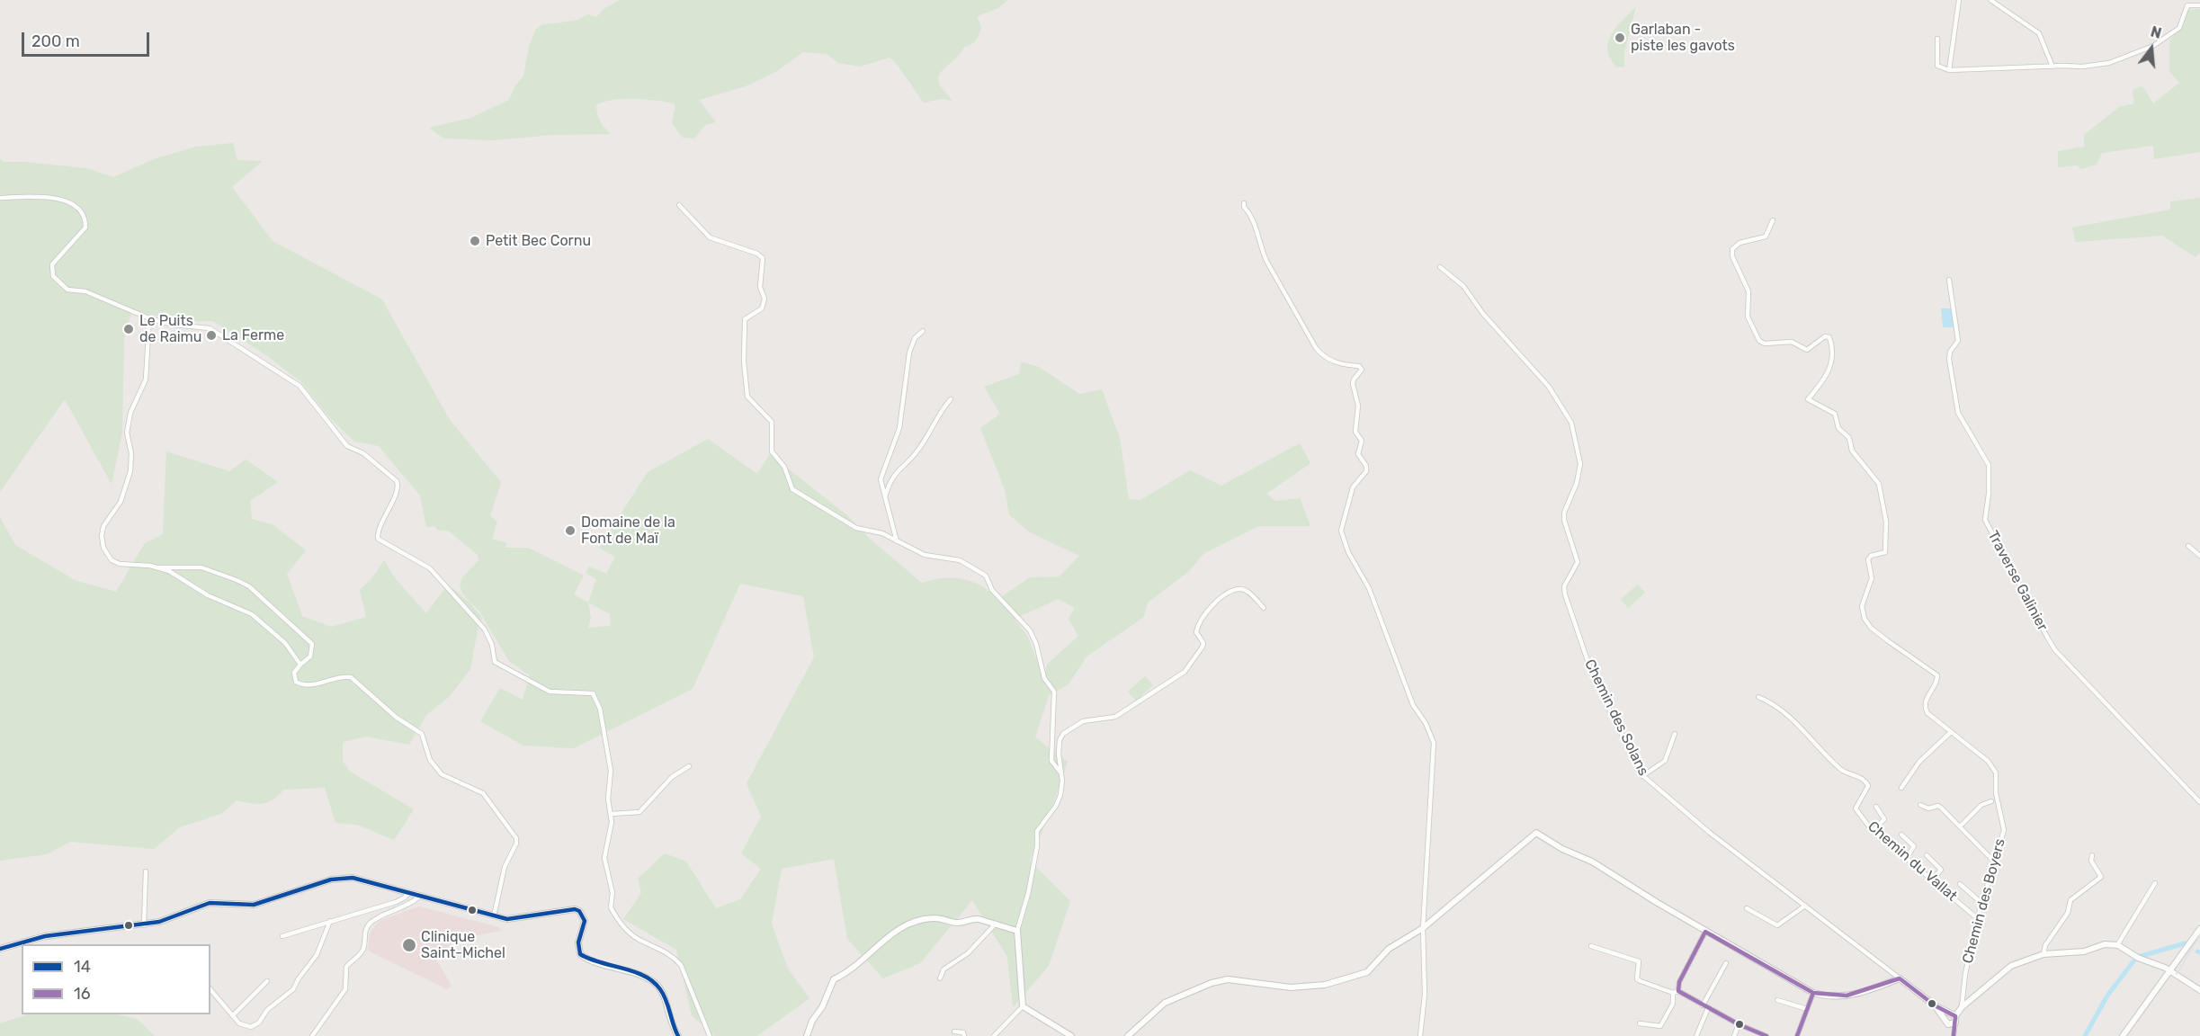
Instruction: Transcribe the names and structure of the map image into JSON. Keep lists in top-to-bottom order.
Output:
{
  "streets": {
    "street": [
      "Traverse Galinier",
      "Chemin des Solans",
      "Chemin du Vallat",
      "Chemin des Boyers"
    ]
  },
  "crossings": [
    ["Chemin du Vallat", "Chemin des Boyers"]
  ],
  "places": [
    "Garlaban - piste les gavots",
    "Petit Bec Cornu",
    "Le Puits de Raimu",
    "La Ferme",
    "Domaine de la Font de Maï",
    "Clinique Saint-Michel"
  ],
  "lines": ["transit line 14", "transit line 16"],
  "legend": ["14", "16"],
  "scale_bar": "200 m",
  "north": "top"
}
